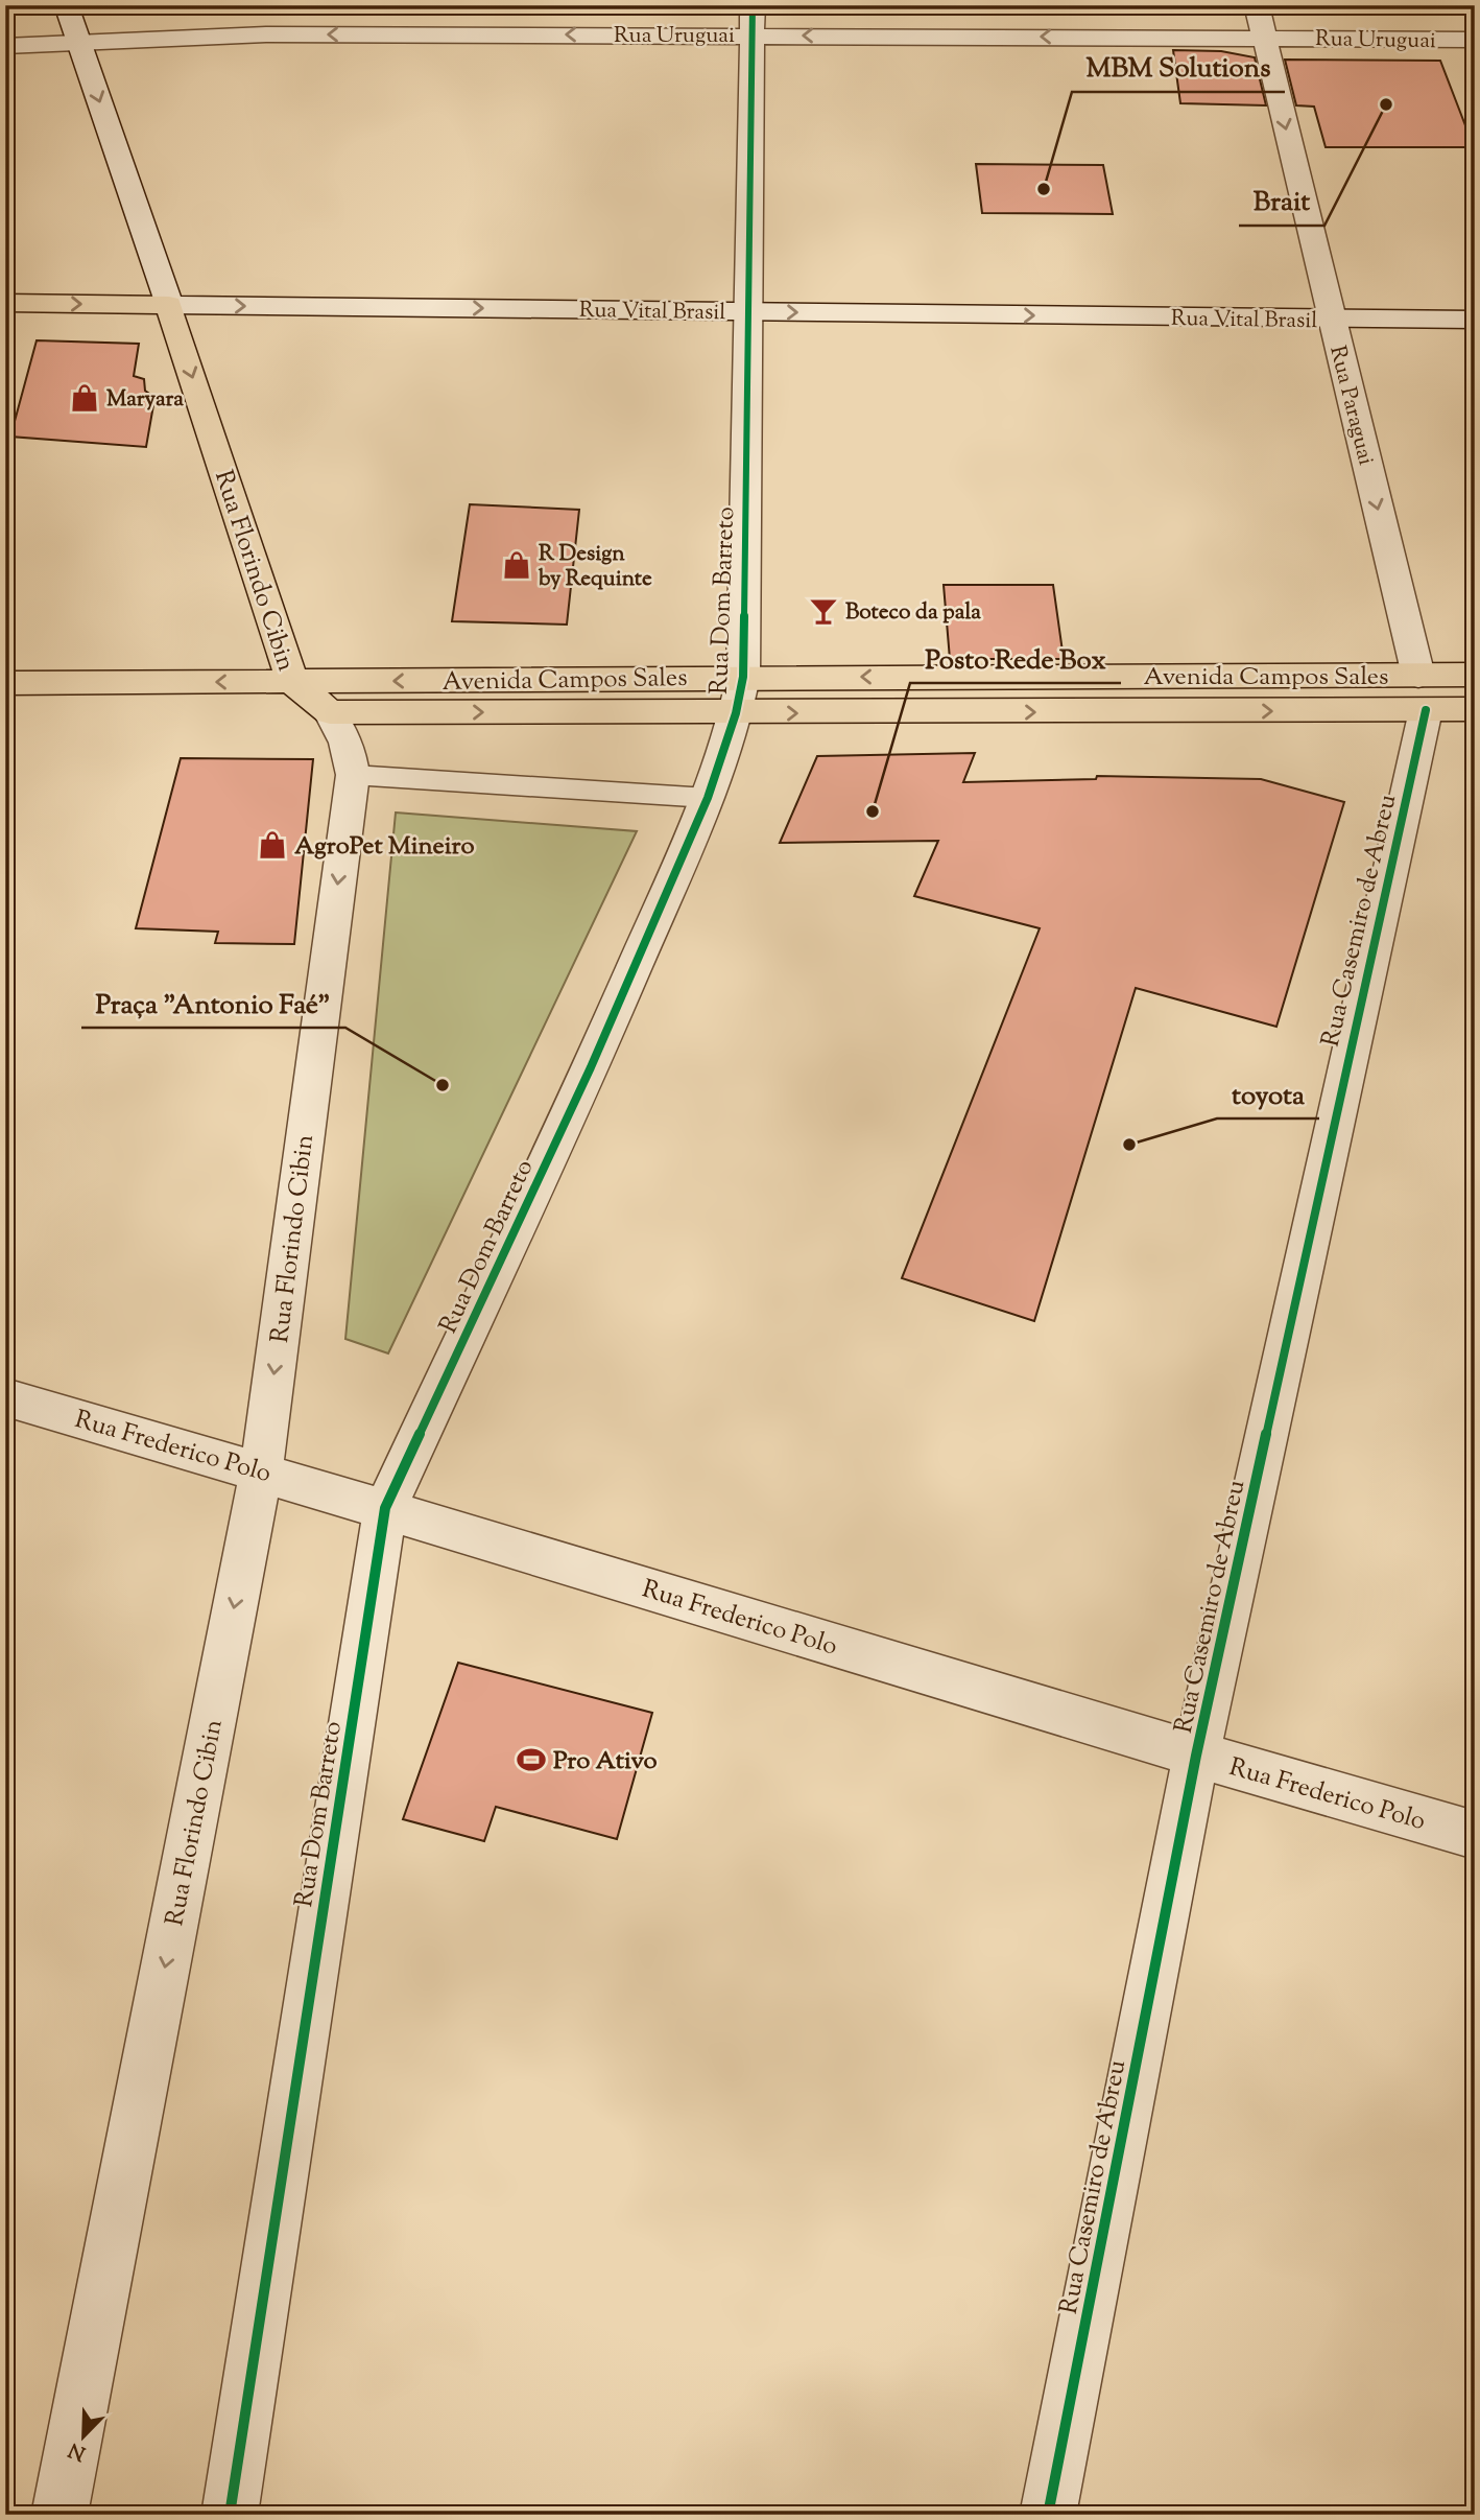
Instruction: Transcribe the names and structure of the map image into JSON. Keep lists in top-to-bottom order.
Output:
{
  "streets": {
    "main road": ["Rua Vital Brasil", "Rua Florindo Cibin", "Avenida Campos Sales"],
    "street": [
      "Rua Uruguai",
      "Rua Paraguai",
      "Rua Dom Barreto",
      "Rua Casemiro de Abreu",
      "Rua Frederico Polo"
    ]
  },
  "crossings": [
    ["Rua Uruguai", "Rua Paraguai"],
    ["Rua Uruguai", "Rua Florindo Cibin"],
    ["Rua Uruguai", "Rua Dom Barreto"],
    ["Rua Vital Brasil", "Rua Paraguai"],
    ["Rua Vital Brasil", "Rua Florindo Cibin"],
    ["Rua Vital Brasil", "Rua Dom Barreto"],
    ["Rua Paraguai", "Avenida Campos Sales"],
    ["Rua Paraguai", "Rua Casemiro de Abreu"],
    ["Rua Florindo Cibin", "Avenida Campos Sales"],
    ["Rua Florindo Cibin", "Rua Frederico Polo"],
    ["Rua Dom Barreto", "Avenida Campos Sales"],
    ["Rua Dom Barreto", "Rua Frederico Polo"],
    ["Avenida Campos Sales", "Rua Casemiro de Abreu"],
    ["Rua Casemiro de Abreu", "Rua Frederico Polo"]
  ],
  "one_way": [
    "Rua Uruguai",
    "Rua Vital Brasil",
    "Rua Paraguai",
    "Rua Florindo Cibin"
  ],
  "places": {
    "other": [
      "Brait",
      "MBM Solutions",
      "Posto Rede Box",
      "Praça \"Antonio Faé\"",
      "toyota"
    ],
    "shop": ["Maryara", "R Design by Requinte", "AgroPet Mineiro"],
    "bar": ["Boteco da pala"],
    "sports": ["Pro Ativo"]
  },
  "north": "bottom left"
}
